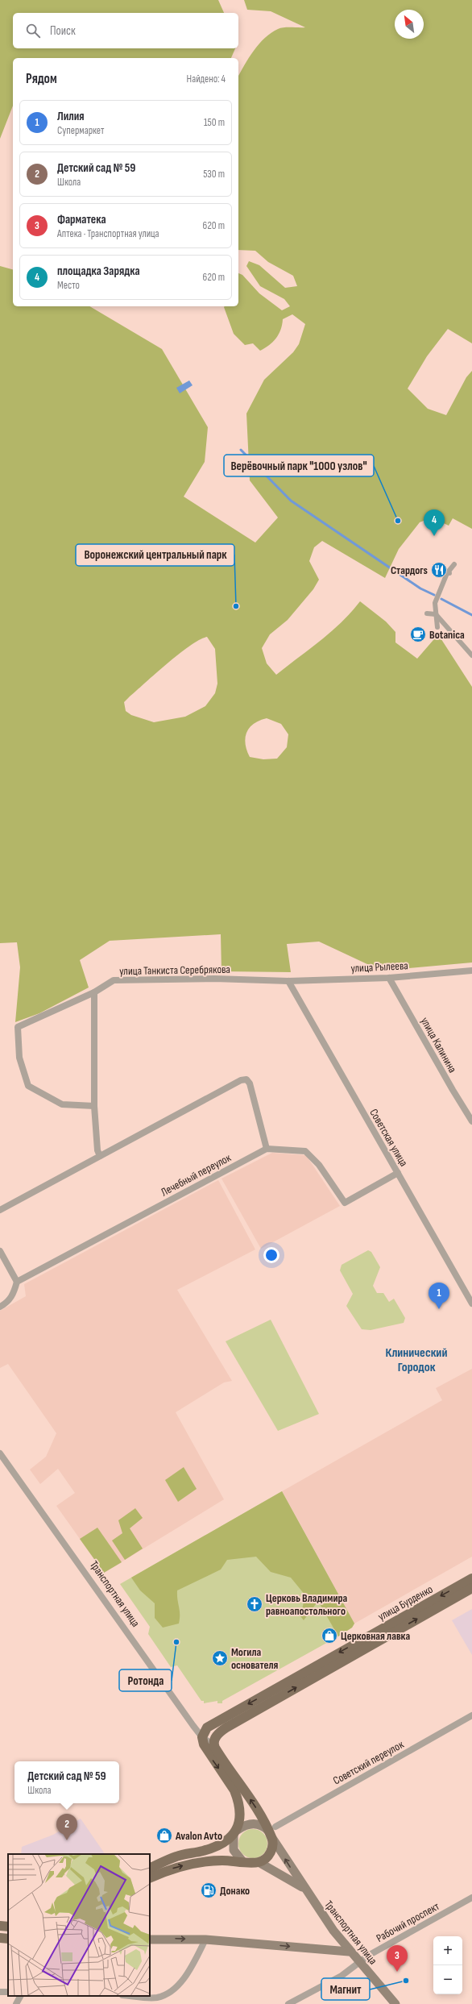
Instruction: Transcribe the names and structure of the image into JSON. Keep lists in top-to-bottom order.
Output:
{
  "streets": {
    "main road": ["Транспортная улица", "улица Бурденко"],
    "street": [
      "улица Рылеева",
      "улица Танкиста Серебрякова",
      "улица Калинина",
      "Советская улица",
      "Лечебный переулок",
      "Советский переулок",
      "Рабочий проспект"
    ]
  },
  "crossings": [
    ["улица Рылеева", "улица Танкиста Серебрякова"],
    ["улица Рылеева", "улица Калинина"],
    ["улица Рылеева", "Советская улица"],
    ["улица Танкиста Серебрякова", "Советская улица"],
    ["Транспортная улица", "улица Бурденко"],
    ["Транспортная улица", "Советский переулок"],
    ["Транспортная улица", "Рабочий проспект"]
  ],
  "districts": ["Клинический Городок"],
  "places": {
    "other": [
      "Верёвочный парк \"1000 узлов\"",
      "Воронежский центральный парк",
      "Ротонда",
      "Магнит"
    ],
    "restaurant": ["Стардогs"],
    "cafe": ["Botanica"],
    "church": ["Церковь Владимира равноапостольного"],
    "shop": ["Церковная лавка", "Avalon Avto"],
    "place": ["Могила основателя"],
    "fuel station": ["Донако"]
  },
  "north": "top left",
  "page": {
    "search": "Поиск",
    "heading": ["Рядом", "Найдено: 4"],
    "list": [
      {
        "mark": "1",
        "name": "Лилия",
        "note": "Супермаркет",
        "value": "150 m"
      },
      {
        "mark": "2",
        "name": "Детский сад № 59",
        "note": "Школа",
        "value": "530 m"
      },
      {
        "mark": "3",
        "name": "Фарматека",
        "note": "Аптека · Транспортная улица",
        "value": "620 m"
      },
      {
        "mark": "4",
        "name": "площадка Зарядка",
        "note": "Место",
        "value": "620 m"
      }
    ],
    "pins": [
      "4",
      "1",
      "2",
      "3"
    ],
    "popup": ["Детский сад № 59", "Школа"],
    "map_buttons": ["+", "−"]
  }
}
